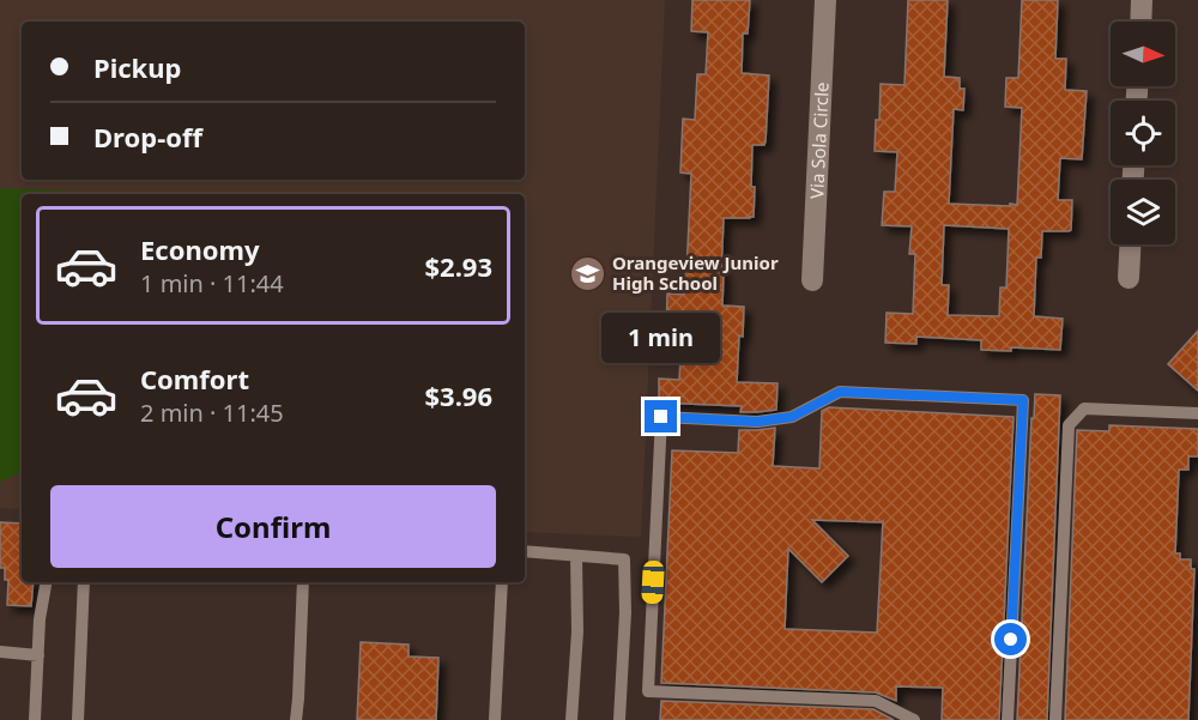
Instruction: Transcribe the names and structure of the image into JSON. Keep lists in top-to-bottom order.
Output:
{
  "streets": {
    "street": ["Via Sola Circle"]
  },
  "places": {
    "school or university": ["Orangeview Junior High School"]
  },
  "north": "right",
  "page": {
    "banner": ["Pickup", "Drop-off"],
    "list": [
      {
        "name": "Economy",
        "note": "1 min · 11:44",
        "value": "$2.93"
      },
      {
        "name": "Comfort",
        "note": "2 min · 11:45",
        "value": "$3.96"
      }
    ],
    "bubble": "1 min",
    "buttons": "Confirm"
  }
}
